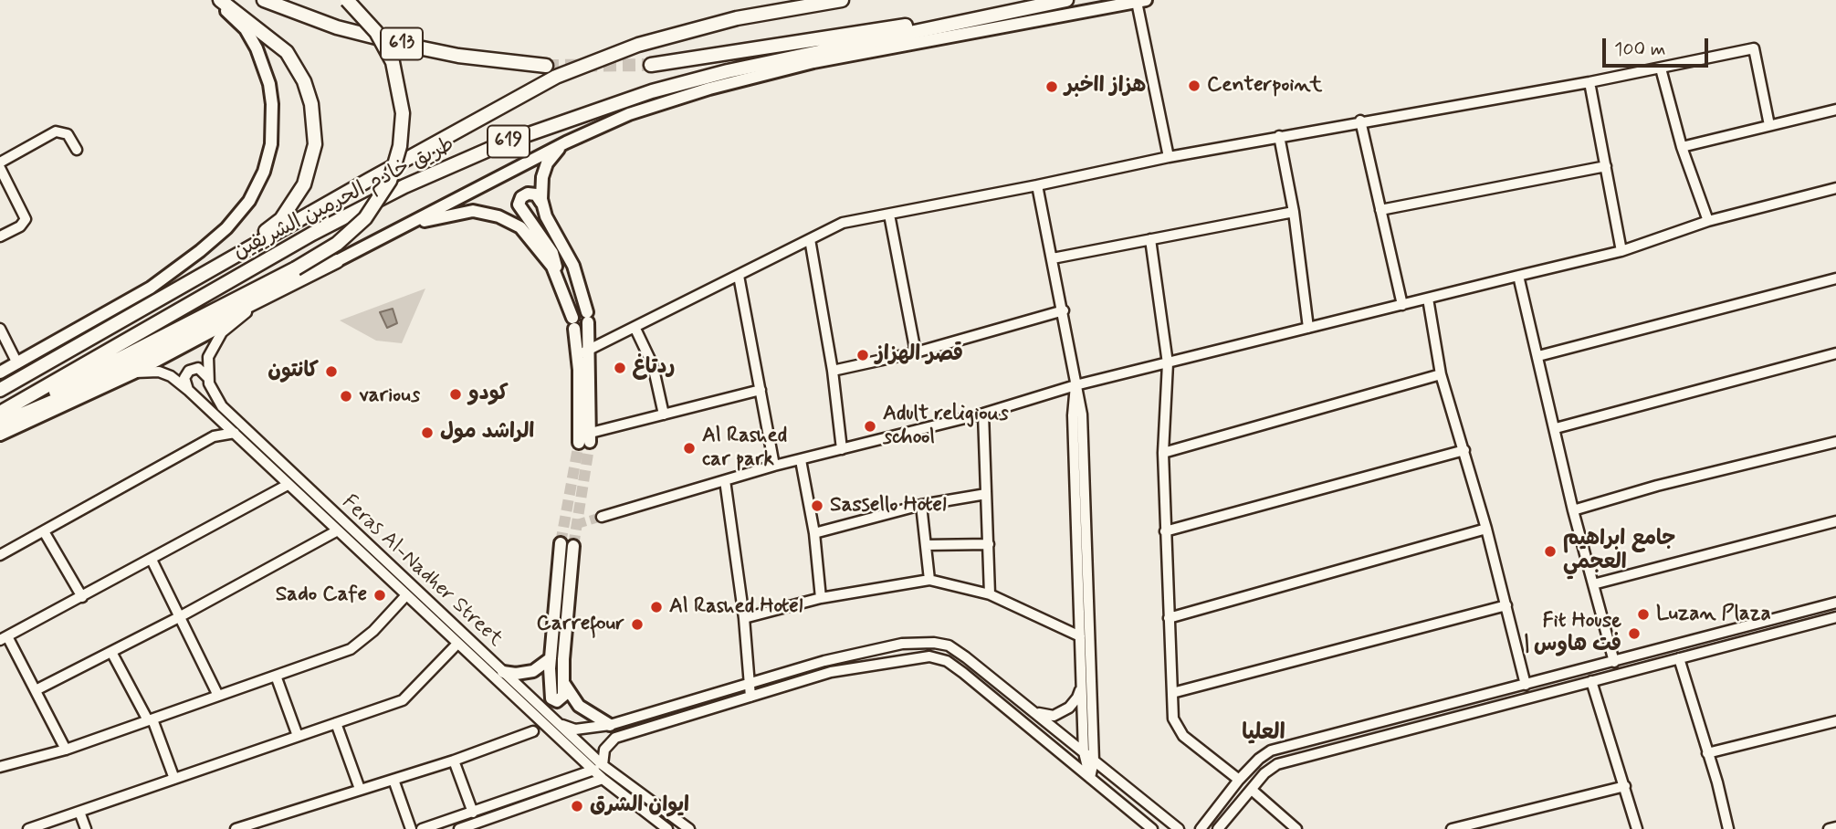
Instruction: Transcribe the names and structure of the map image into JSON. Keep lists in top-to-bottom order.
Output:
{
  "streets": {
    "highway": ["613", "619", "طريق خادم الحرمين الشريفين"],
    "street": ["Feras Al-Nadher Street"]
  },
  "districts": ["العليا"],
  "places": [
    "Centerpoint",
    "هزاز ااخبر",
    "قصر الهزاز",
    "ردتاغ",
    "كانتون",
    "كودو",
    "various",
    "Adult religious school",
    "الراشد مول",
    "Al Rashed car park",
    "Sassello Hotel",
    "جامع ابراهيم العجمي",
    "Sado Cafe",
    "Al Rashed Hotel",
    "Luzan Plaza",
    "Carrefour",
    "Fit House | فت هاوس",
    "ايوان الشرق"
  ],
  "scale_bar": "100 m"
}
